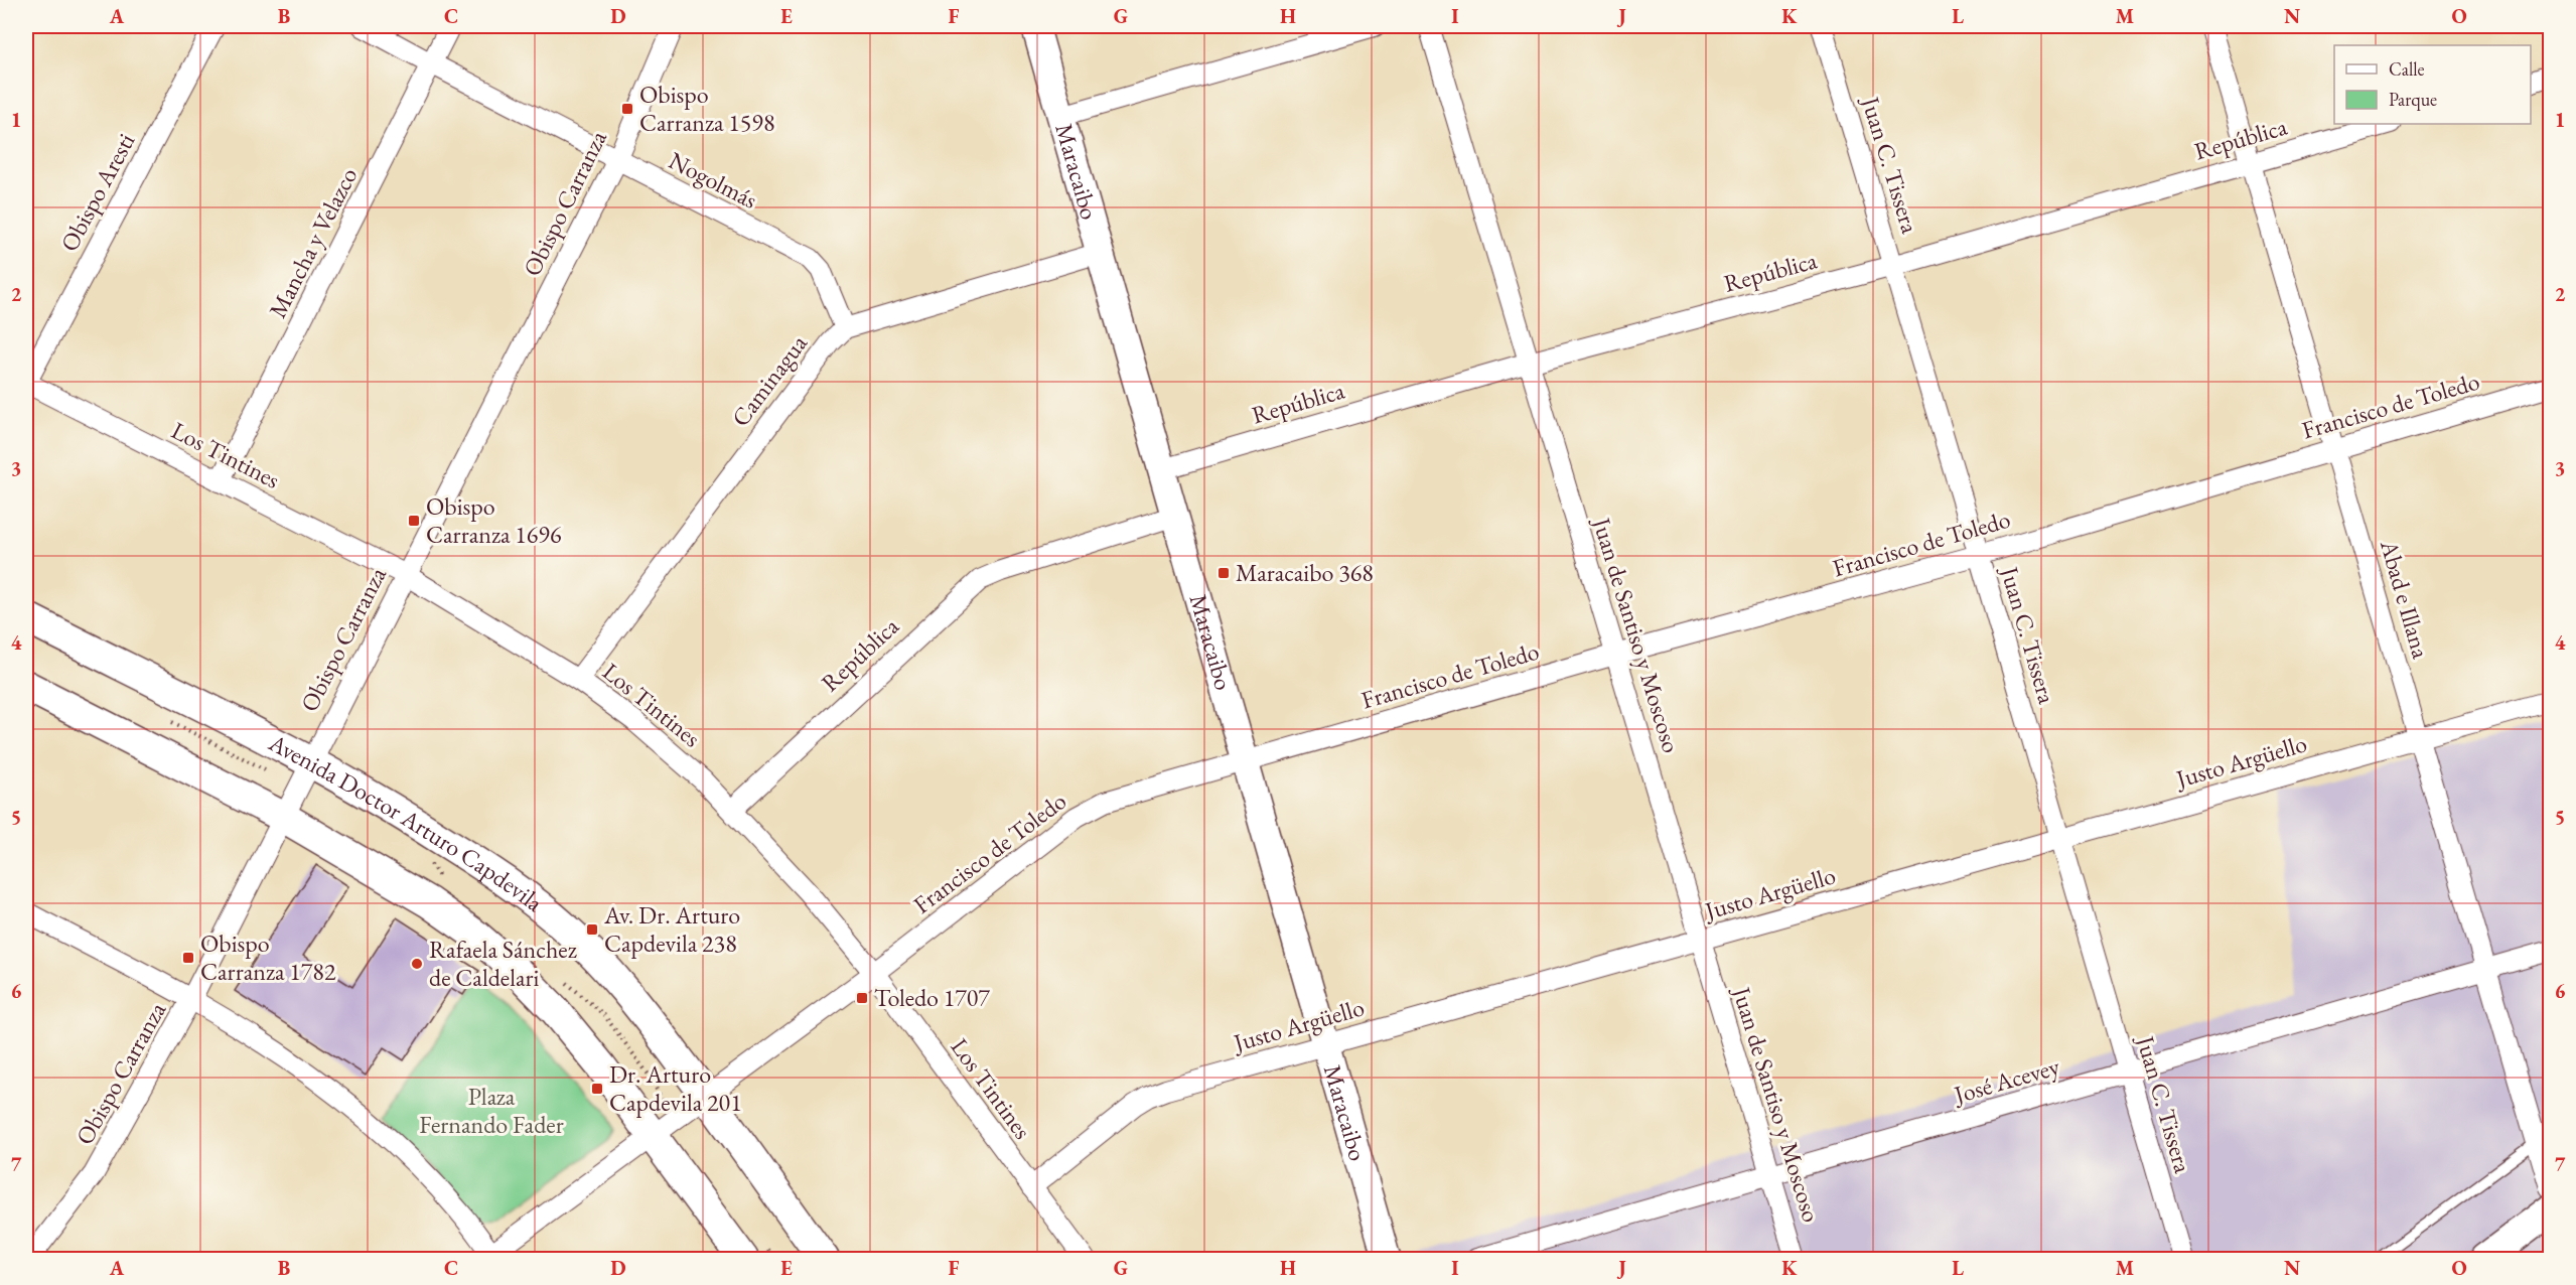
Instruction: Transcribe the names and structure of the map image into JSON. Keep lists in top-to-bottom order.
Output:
{
  "streets": {
    "main road": ["Maracaibo", "Avenida Doctor Arturo Capdevila"],
    "street": [
      "República",
      "Juan C. Tissera",
      "Nogolmás",
      "Obispo Aresti",
      "Obispo Carranza",
      "Mancha y Velazco",
      "Caminagua",
      "Francisco de Toledo",
      "Los Tintines",
      "Abad e Illana",
      "Juan de Santiso y Moscoso",
      "Justo Argüello",
      "José Acevey"
    ]
  },
  "crossings": [
    ["República", "Juan C. Tissera"],
    ["República", "Maracaibo"],
    ["República", "Los Tintines"],
    ["República", "Abad e Illana"],
    ["República", "Juan de Santiso y Moscoso"],
    ["Juan C. Tissera", "Francisco de Toledo"],
    ["Juan C. Tissera", "Justo Argüello"],
    ["Juan C. Tissera", "José Acevey"],
    ["Maracaibo", "Francisco de Toledo"],
    ["Maracaibo", "Justo Argüello"],
    ["Nogolmás", "Obispo Carranza"],
    ["Nogolmás", "Mancha y Velazco"],
    ["Nogolmás", "Caminagua"],
    ["Obispo Aresti", "Los Tintines"],
    ["Obispo Carranza", "Los Tintines"],
    ["Obispo Carranza", "Avenida Doctor Arturo Capdevila"],
    ["Mancha y Velazco", "Los Tintines"],
    ["Caminagua", "Los Tintines"],
    ["Francisco de Toledo", "Los Tintines"],
    ["Francisco de Toledo", "Abad e Illana"],
    ["Francisco de Toledo", "Juan de Santiso y Moscoso"],
    ["Francisco de Toledo", "Avenida Doctor Arturo Capdevila"],
    ["Los Tintines", "Justo Argüello"],
    ["Abad e Illana", "Justo Argüello"],
    ["Abad e Illana", "José Acevey"],
    ["Juan de Santiso y Moscoso", "Justo Argüello"],
    ["Juan de Santiso y Moscoso", "José Acevey"]
  ],
  "parks": ["Plaza Fernando Fader"],
  "places": {
    "transit": [
      "Obispo Carranza 1598",
      "Obispo Carranza 1696",
      "Maracaibo 368",
      "Av. Dr. Arturo Capdevila 238",
      "Obispo Carranza 1782",
      "Toledo 1707",
      "Dr. Arturo Capdevila 201"
    ],
    "other": ["Rafaela Sánchez de Caldelari"]
  },
  "legend": ["Calle", "Parque"],
  "grid": {
    "columns": [
      "A",
      "B",
      "C",
      "D",
      "E",
      "F",
      "G",
      "H",
      "I",
      "J",
      "K",
      "L",
      "M",
      "N",
      "O"
    ],
    "rows": [
      "1",
      "2",
      "3",
      "4",
      "5",
      "6",
      "7"
    ]
  }
}
